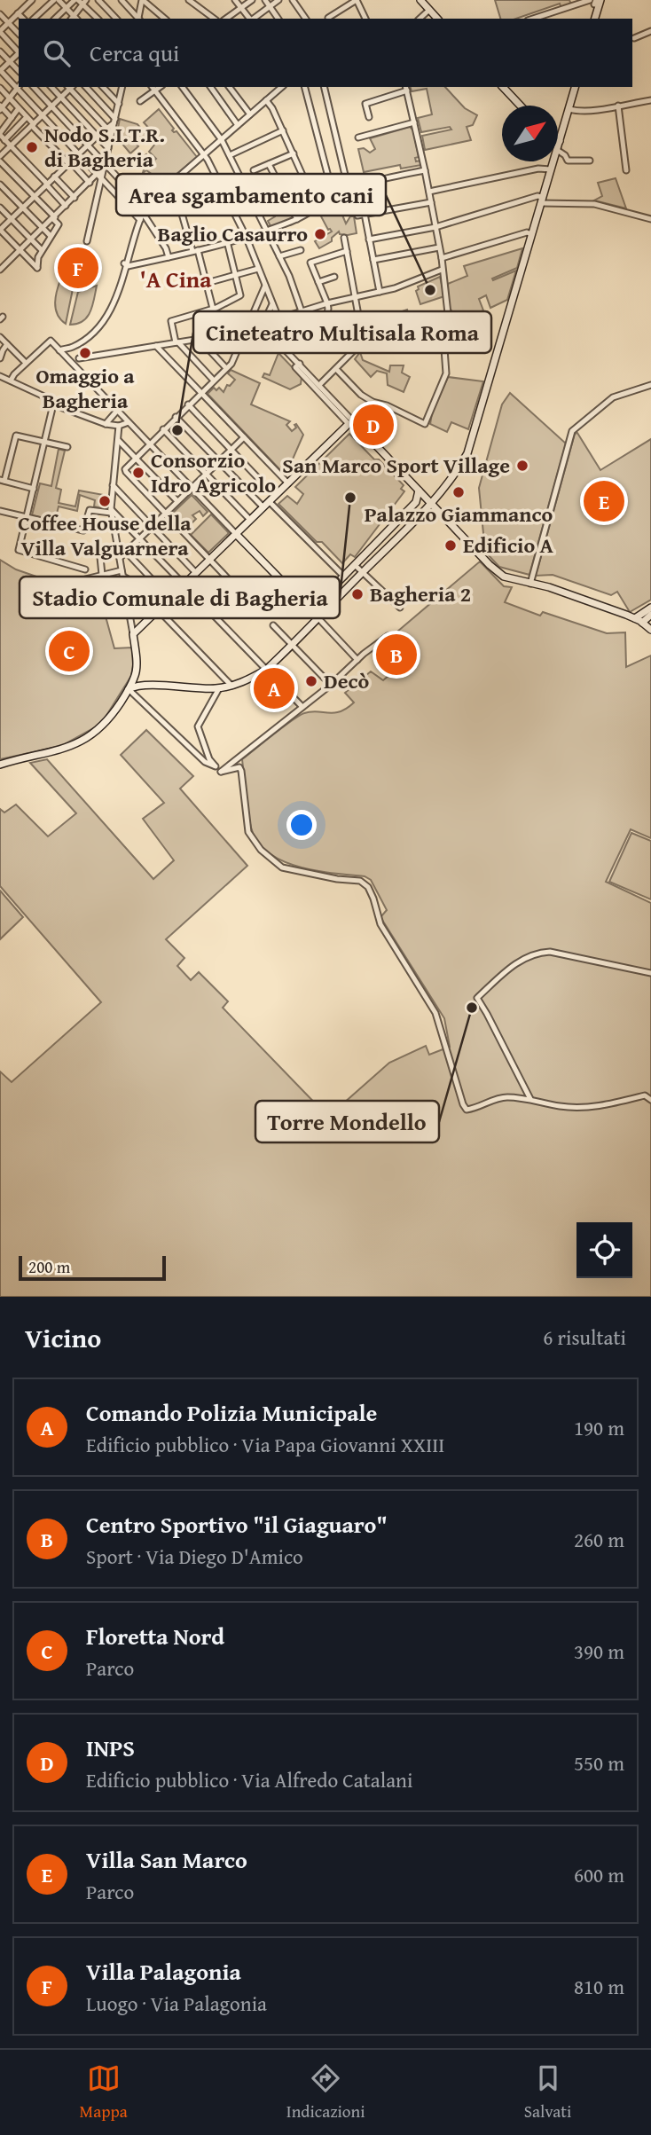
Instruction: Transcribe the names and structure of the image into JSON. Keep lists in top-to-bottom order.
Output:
{
  "districts": ["'A Cina"],
  "places": [
    "Nodo S.I.T.R. di Bagheria",
    "Baglio Casaurro",
    "Area sgambamento cani",
    "Omaggio a Bagheria",
    "Cineteatro Multisala Roma",
    "San Marco Sport Village",
    "Consorzio Idro Agricolo",
    "Palazzo Giammanco",
    "Stadio Comunale di Bagheria",
    "Coffee House della Villa Valguarnera",
    "Edificio A",
    "Bagheria 2",
    "Decò",
    "Torre Mondello"
  ],
  "scale_bar": "200 m",
  "north": "top right",
  "page": {
    "search": "Cerca qui",
    "pins": [
      "F",
      "D",
      "E",
      "C",
      "B",
      "A"
    ],
    "scale": "200 m",
    "heading": ["Vicino", "6 risultati"],
    "list": [
      {
        "mark": "A",
        "name": "Comando Polizia Municipale",
        "note": "Edificio pubblico · Via Papa Giovanni XXIII",
        "value": "190 m"
      },
      {
        "mark": "B",
        "name": "Centro Sportivo \"il Giaguaro\"",
        "note": "Sport · Via Diego D'Amico",
        "value": "260 m"
      },
      {
        "mark": "C",
        "name": "Floretta Nord",
        "note": "Parco",
        "value": "390 m"
      },
      {
        "mark": "D",
        "name": "INPS",
        "note": "Edificio pubblico · Via Alfredo Catalani",
        "value": "550 m"
      },
      {
        "mark": "E",
        "name": "Villa San Marco",
        "note": "Parco",
        "value": "600 m"
      },
      {
        "mark": "F",
        "name": "Villa Palagonia",
        "note": "Luogo · Via Palagonia",
        "value": "810 m"
      }
    ],
    "nav": ["Mappa", "Indicazioni", "Salvati"]
  }
}
